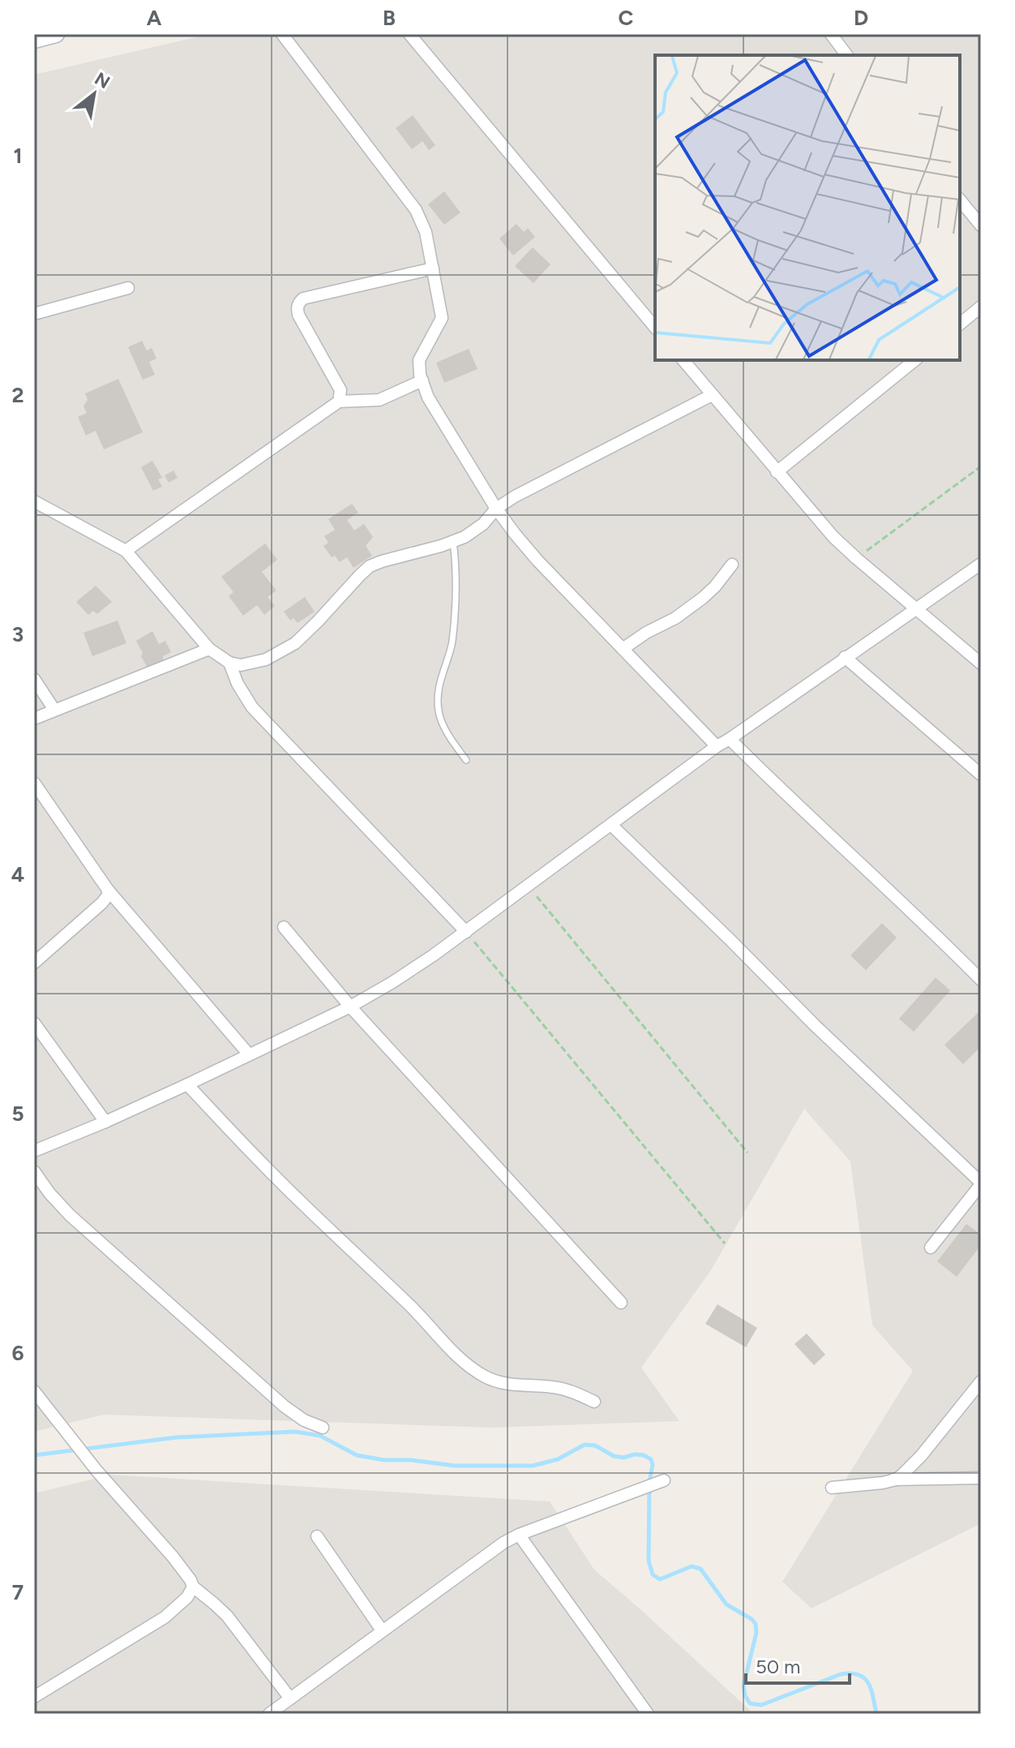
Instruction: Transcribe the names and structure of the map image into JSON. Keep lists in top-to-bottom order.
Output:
{
  "scale_bar": "50 m",
  "north": "top right",
  "grid": {
    "columns": [
      "A",
      "B",
      "C",
      "D"
    ],
    "rows": [
      "1",
      "2",
      "3",
      "4",
      "5",
      "6",
      "7"
    ]
  }
}
